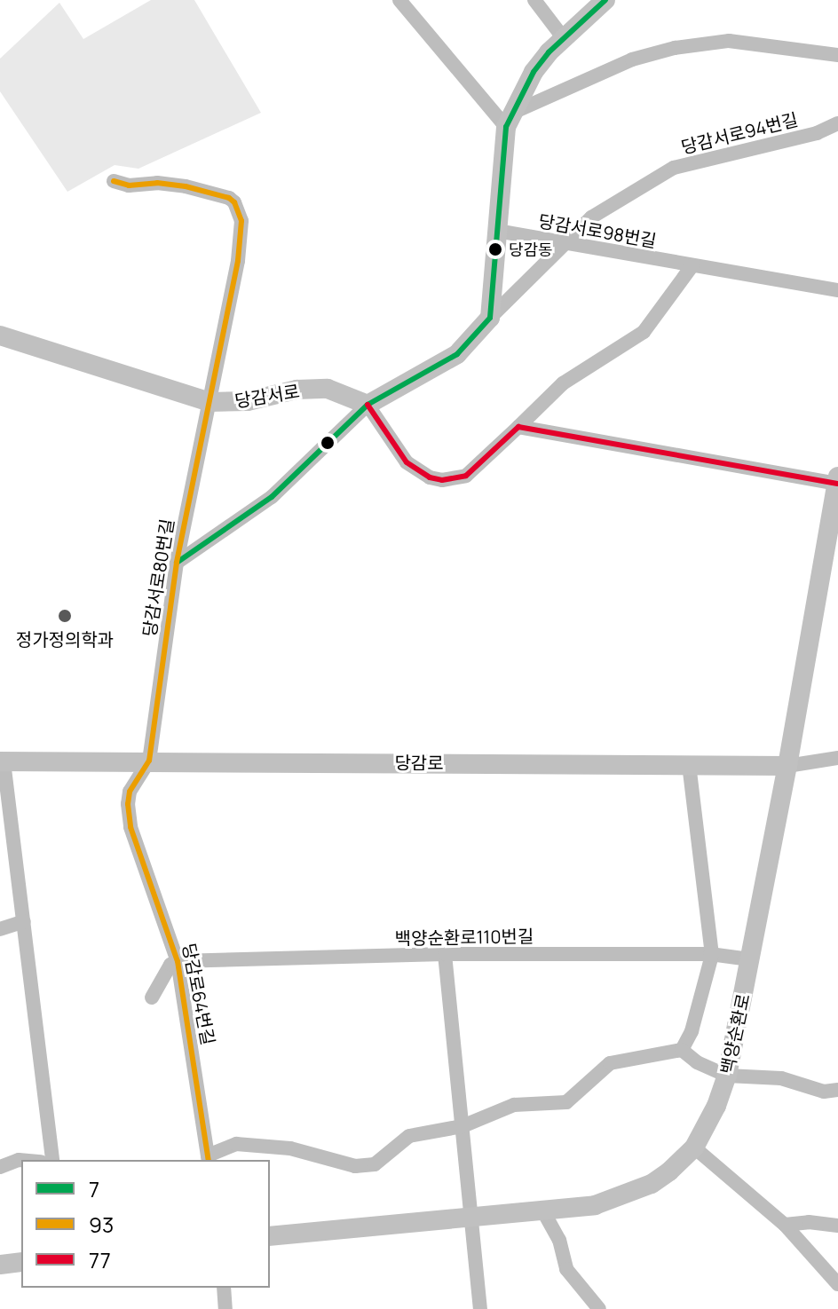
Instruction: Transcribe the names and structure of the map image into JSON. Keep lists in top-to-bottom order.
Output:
{
  "streets": {
    "main road": ["당감서로", "당감로", "백양순환로"],
    "street": [
      "당감서로94번길",
      "당감서로98번길",
      "당감서로80번길",
      "백양순환로110번길",
      "당감로64번길"
    ]
  },
  "crossings": [
    ["당감서로94번길", "당감서로98번길"],
    ["당감서로", "당감서로80번길"],
    ["당감서로80번길", "당감로"],
    ["당감서로80번길", "당감로64번길"],
    ["당감로", "당감로64번길"],
    ["당감로", "백양순환로"],
    ["백양순환로110번길", "당감로64번길"],
    ["백양순환로110번길", "백양순환로"]
  ],
  "places": ["당감동", "정가정의학과"],
  "lines": ["transit line 7", "transit line 93", "transit line 77"],
  "legend": ["7", "93", "77"]
}
